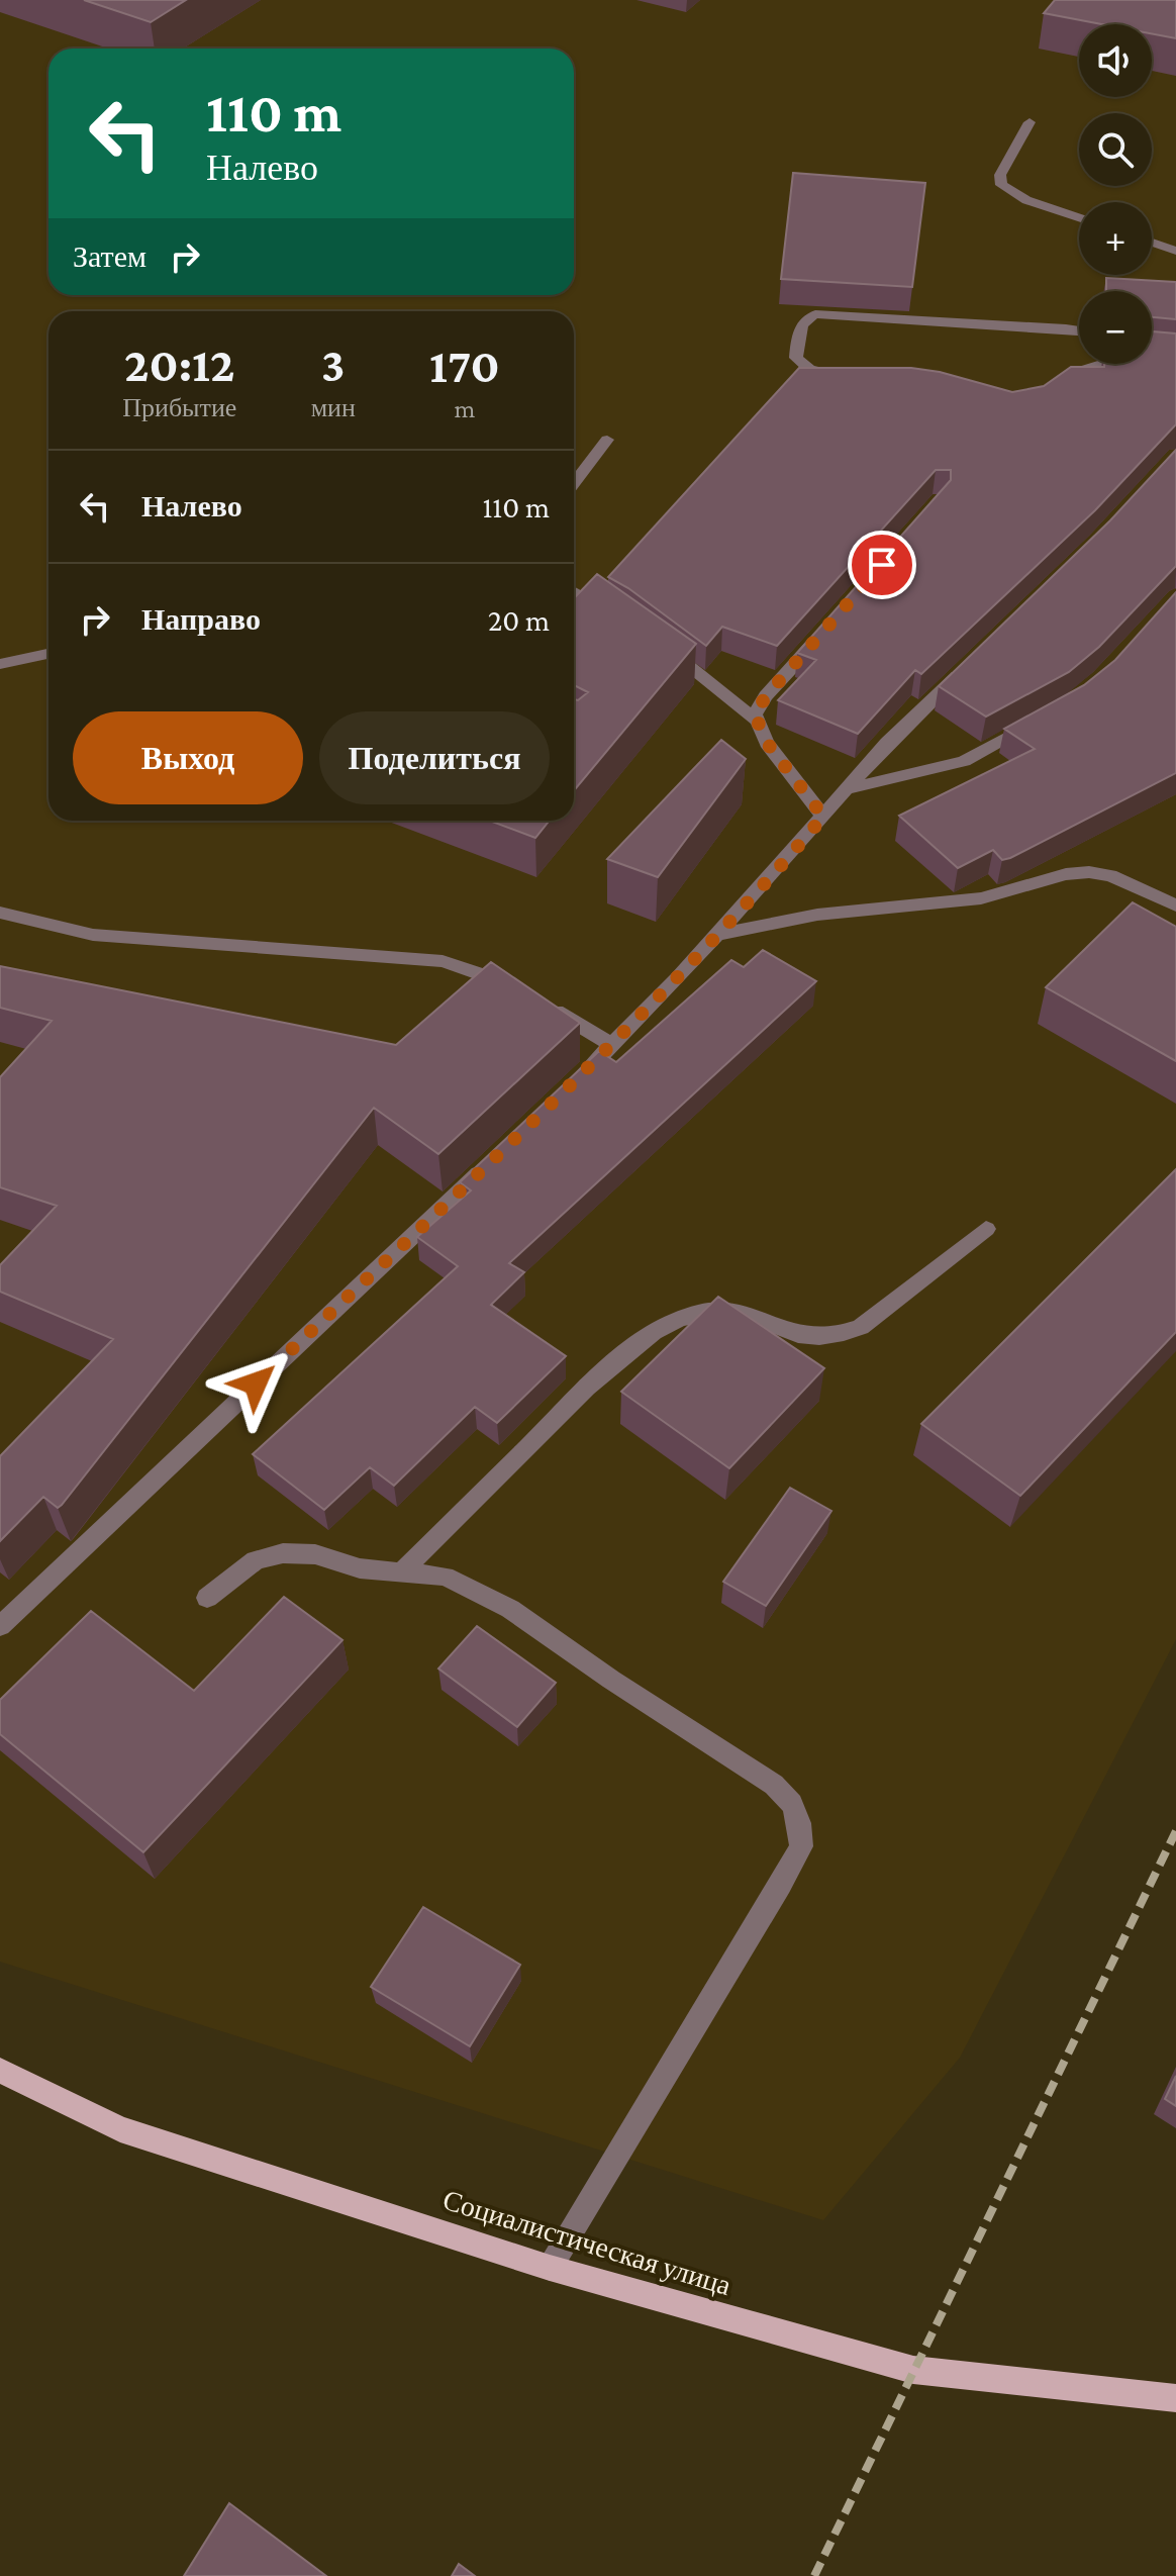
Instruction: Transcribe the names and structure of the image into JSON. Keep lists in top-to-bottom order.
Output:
{
  "streets": {
    "main road": ["Социалистическая улица"]
  },
  "page": {
    "map_buttons": ["+", "−"],
    "turn": ["110 m", "Налево"],
    "then": "Затем",
    "eta": [
      "20:12",
      "Прибытие",
      "3",
      "мин",
      "170",
      "m"
    ],
    "list": [
      {
        "name": "Налево",
        "value": "110 m"
      },
      {
        "name": "Направо",
        "value": "20 m"
      }
    ],
    "buttons": ["Выход", "Поделиться"]
  }
}
